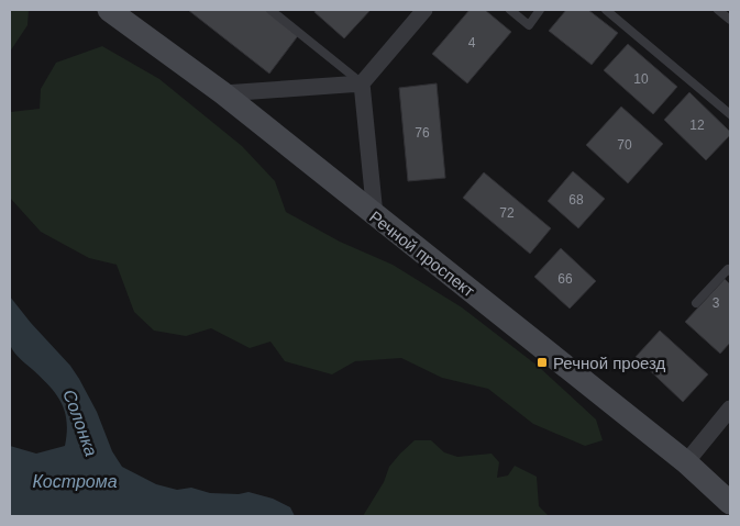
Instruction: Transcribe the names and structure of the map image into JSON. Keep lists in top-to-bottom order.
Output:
{
  "streets": {
    "street": ["Речной проспект"]
  },
  "water": ["Солонка", "Кострома"],
  "places": {
    "transit": ["Речной проезд"]
  },
  "house_numbers": [
    "4",
    "10",
    "12",
    "76",
    "70",
    "68",
    "72",
    "66",
    "3"
  ]
}
